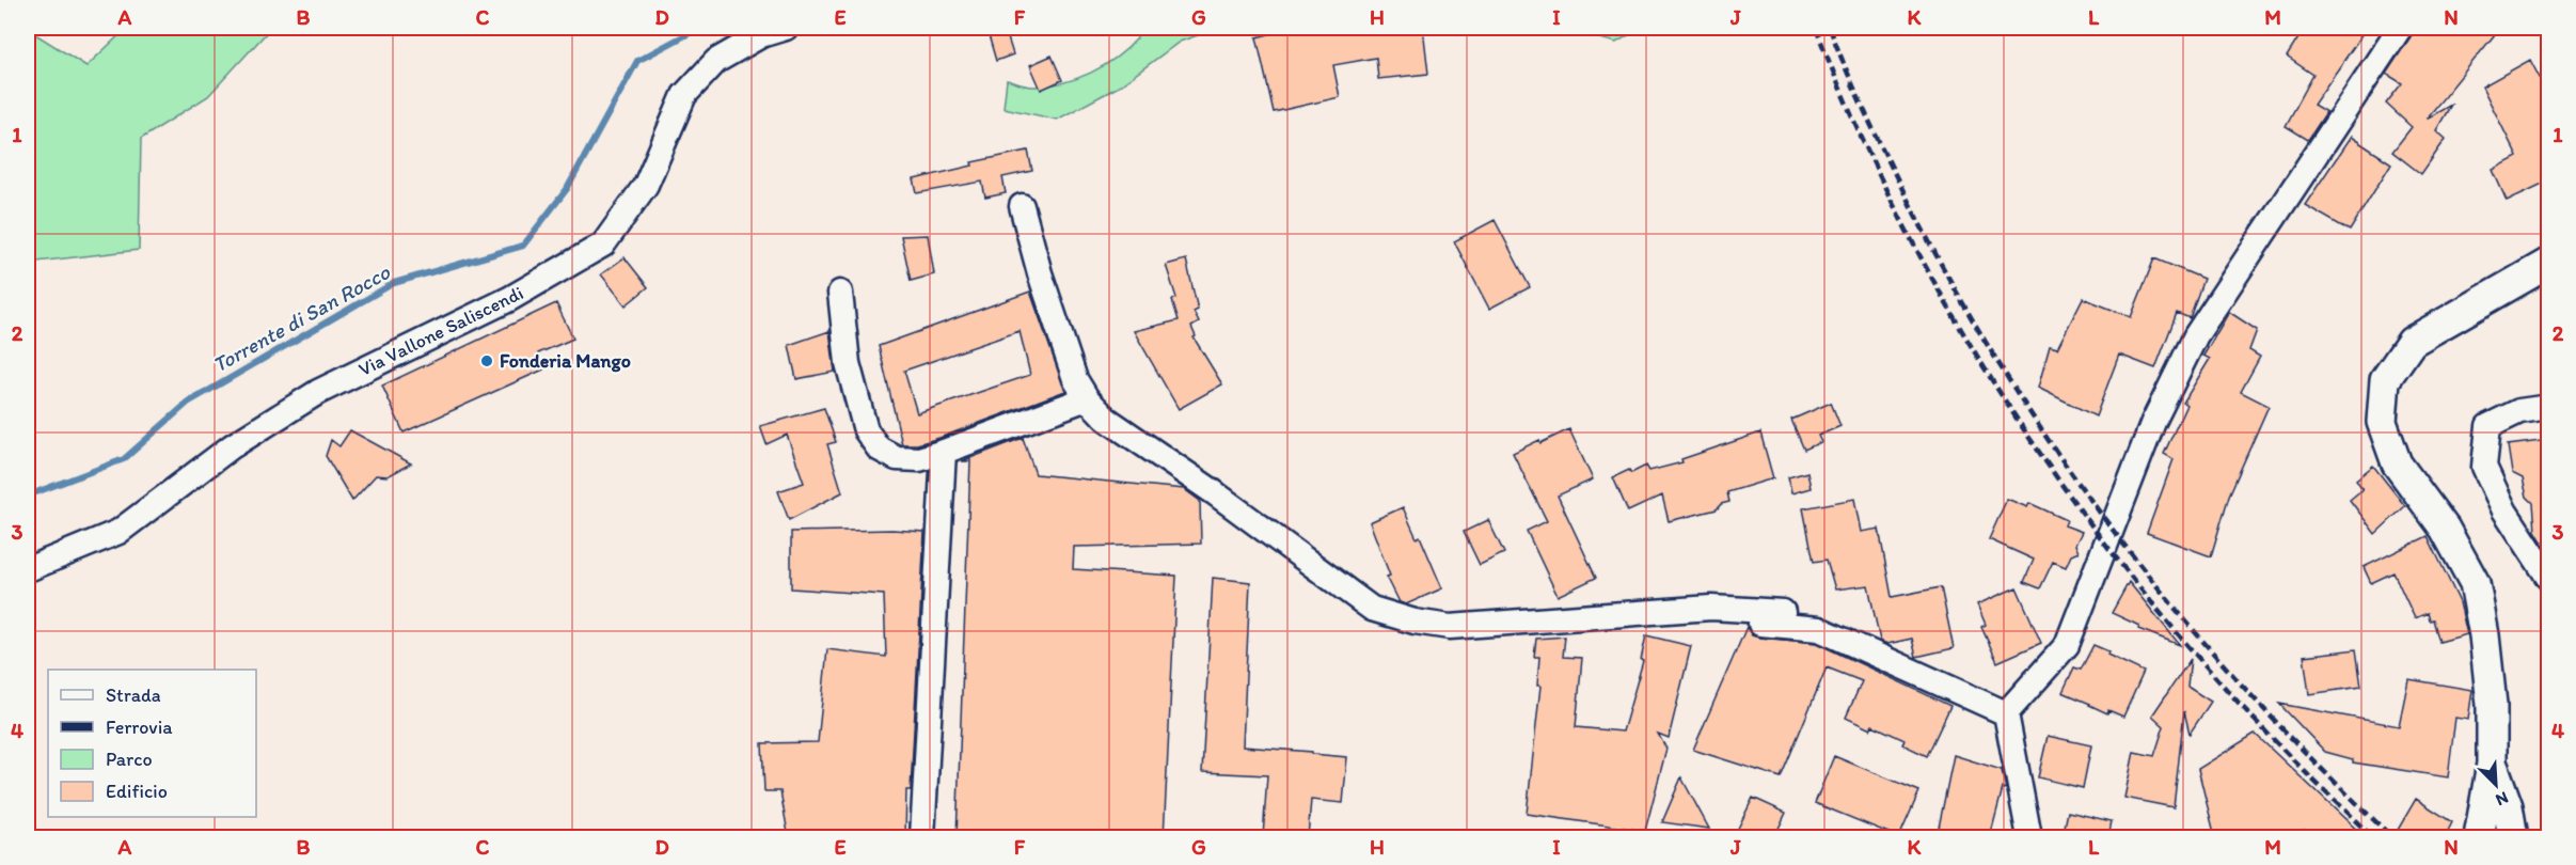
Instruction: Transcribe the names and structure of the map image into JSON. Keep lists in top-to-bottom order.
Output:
{
  "streets": {
    "street": ["Via Vallone Saliscendi"]
  },
  "water": ["Torrente di San Rocco"],
  "places": ["Fonderia Mango"],
  "legend": [
    "Strada",
    "Ferrovia",
    "Parco",
    "Edificio"
  ],
  "north": "bottom right",
  "grid": {
    "columns": [
      "A",
      "B",
      "C",
      "D",
      "E",
      "F",
      "G",
      "H",
      "I",
      "J",
      "K",
      "L",
      "M",
      "N"
    ],
    "rows": [
      "1",
      "2",
      "3",
      "4"
    ]
  }
}
